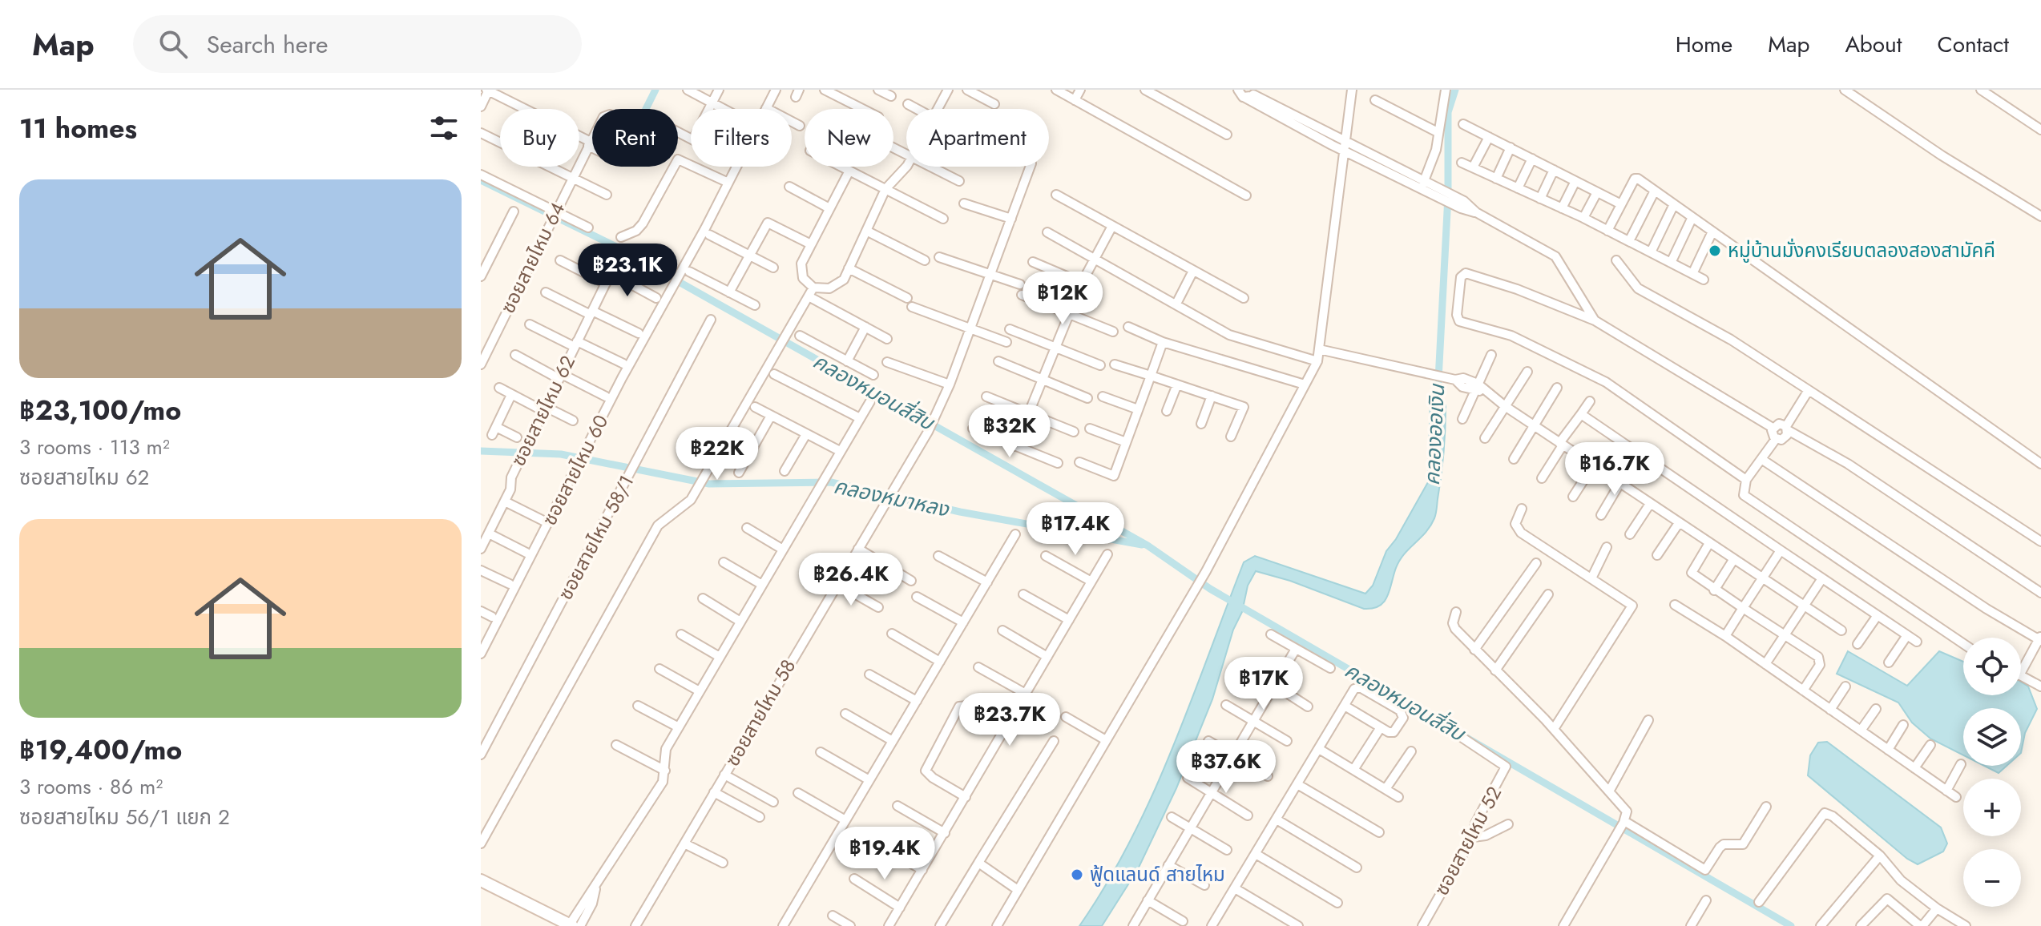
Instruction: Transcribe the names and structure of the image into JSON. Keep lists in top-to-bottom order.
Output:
{
  "streets": {
    "street": [
      "ซอยสายไหม 64",
      "ซอยสายไหม 62",
      "ซอยสายไหม 60",
      "ซอยสายไหม 58/1",
      "ซอยสายไหม 58",
      "ซอยสายไหม 52"
    ]
  },
  "water": ["คลองหมอนสี่สิบ", "คลองออเงิน", "คลองหมาหลง"],
  "places": ["หมู่บ้านมั่งคงเรียบตลองสองสามัคคี", "ฟู้ดแลนด์ สายไหม"],
  "page": {
    "header": "Map",
    "search": "Search here",
    "nav": [
      "Home",
      "Map",
      "About",
      "Contact"
    ],
    "heading": "11 homes",
    "chip": [
      "Buy",
      "Rent",
      "Filters",
      "New",
      "Apartment"
    ],
    "list": [
      {
        "name": "฿23,100/mo",
        "note": "3 rooms · 113 m² · ซอยสายไหม 62"
      },
      {
        "name": "฿19,400/mo",
        "note": "3 rooms · 86 m² · ซอยสายไหม 56/1 แยก 2"
      }
    ],
    "price": [
      "฿23.1K",
      "฿12K",
      "฿32K",
      "฿22K",
      "฿16.7K",
      "฿17.4K",
      "฿26.4K",
      "฿17K",
      "฿23.7K",
      "฿37.6K",
      "฿19.4K"
    ],
    "map_buttons": ["+", "−"]
  }
}
